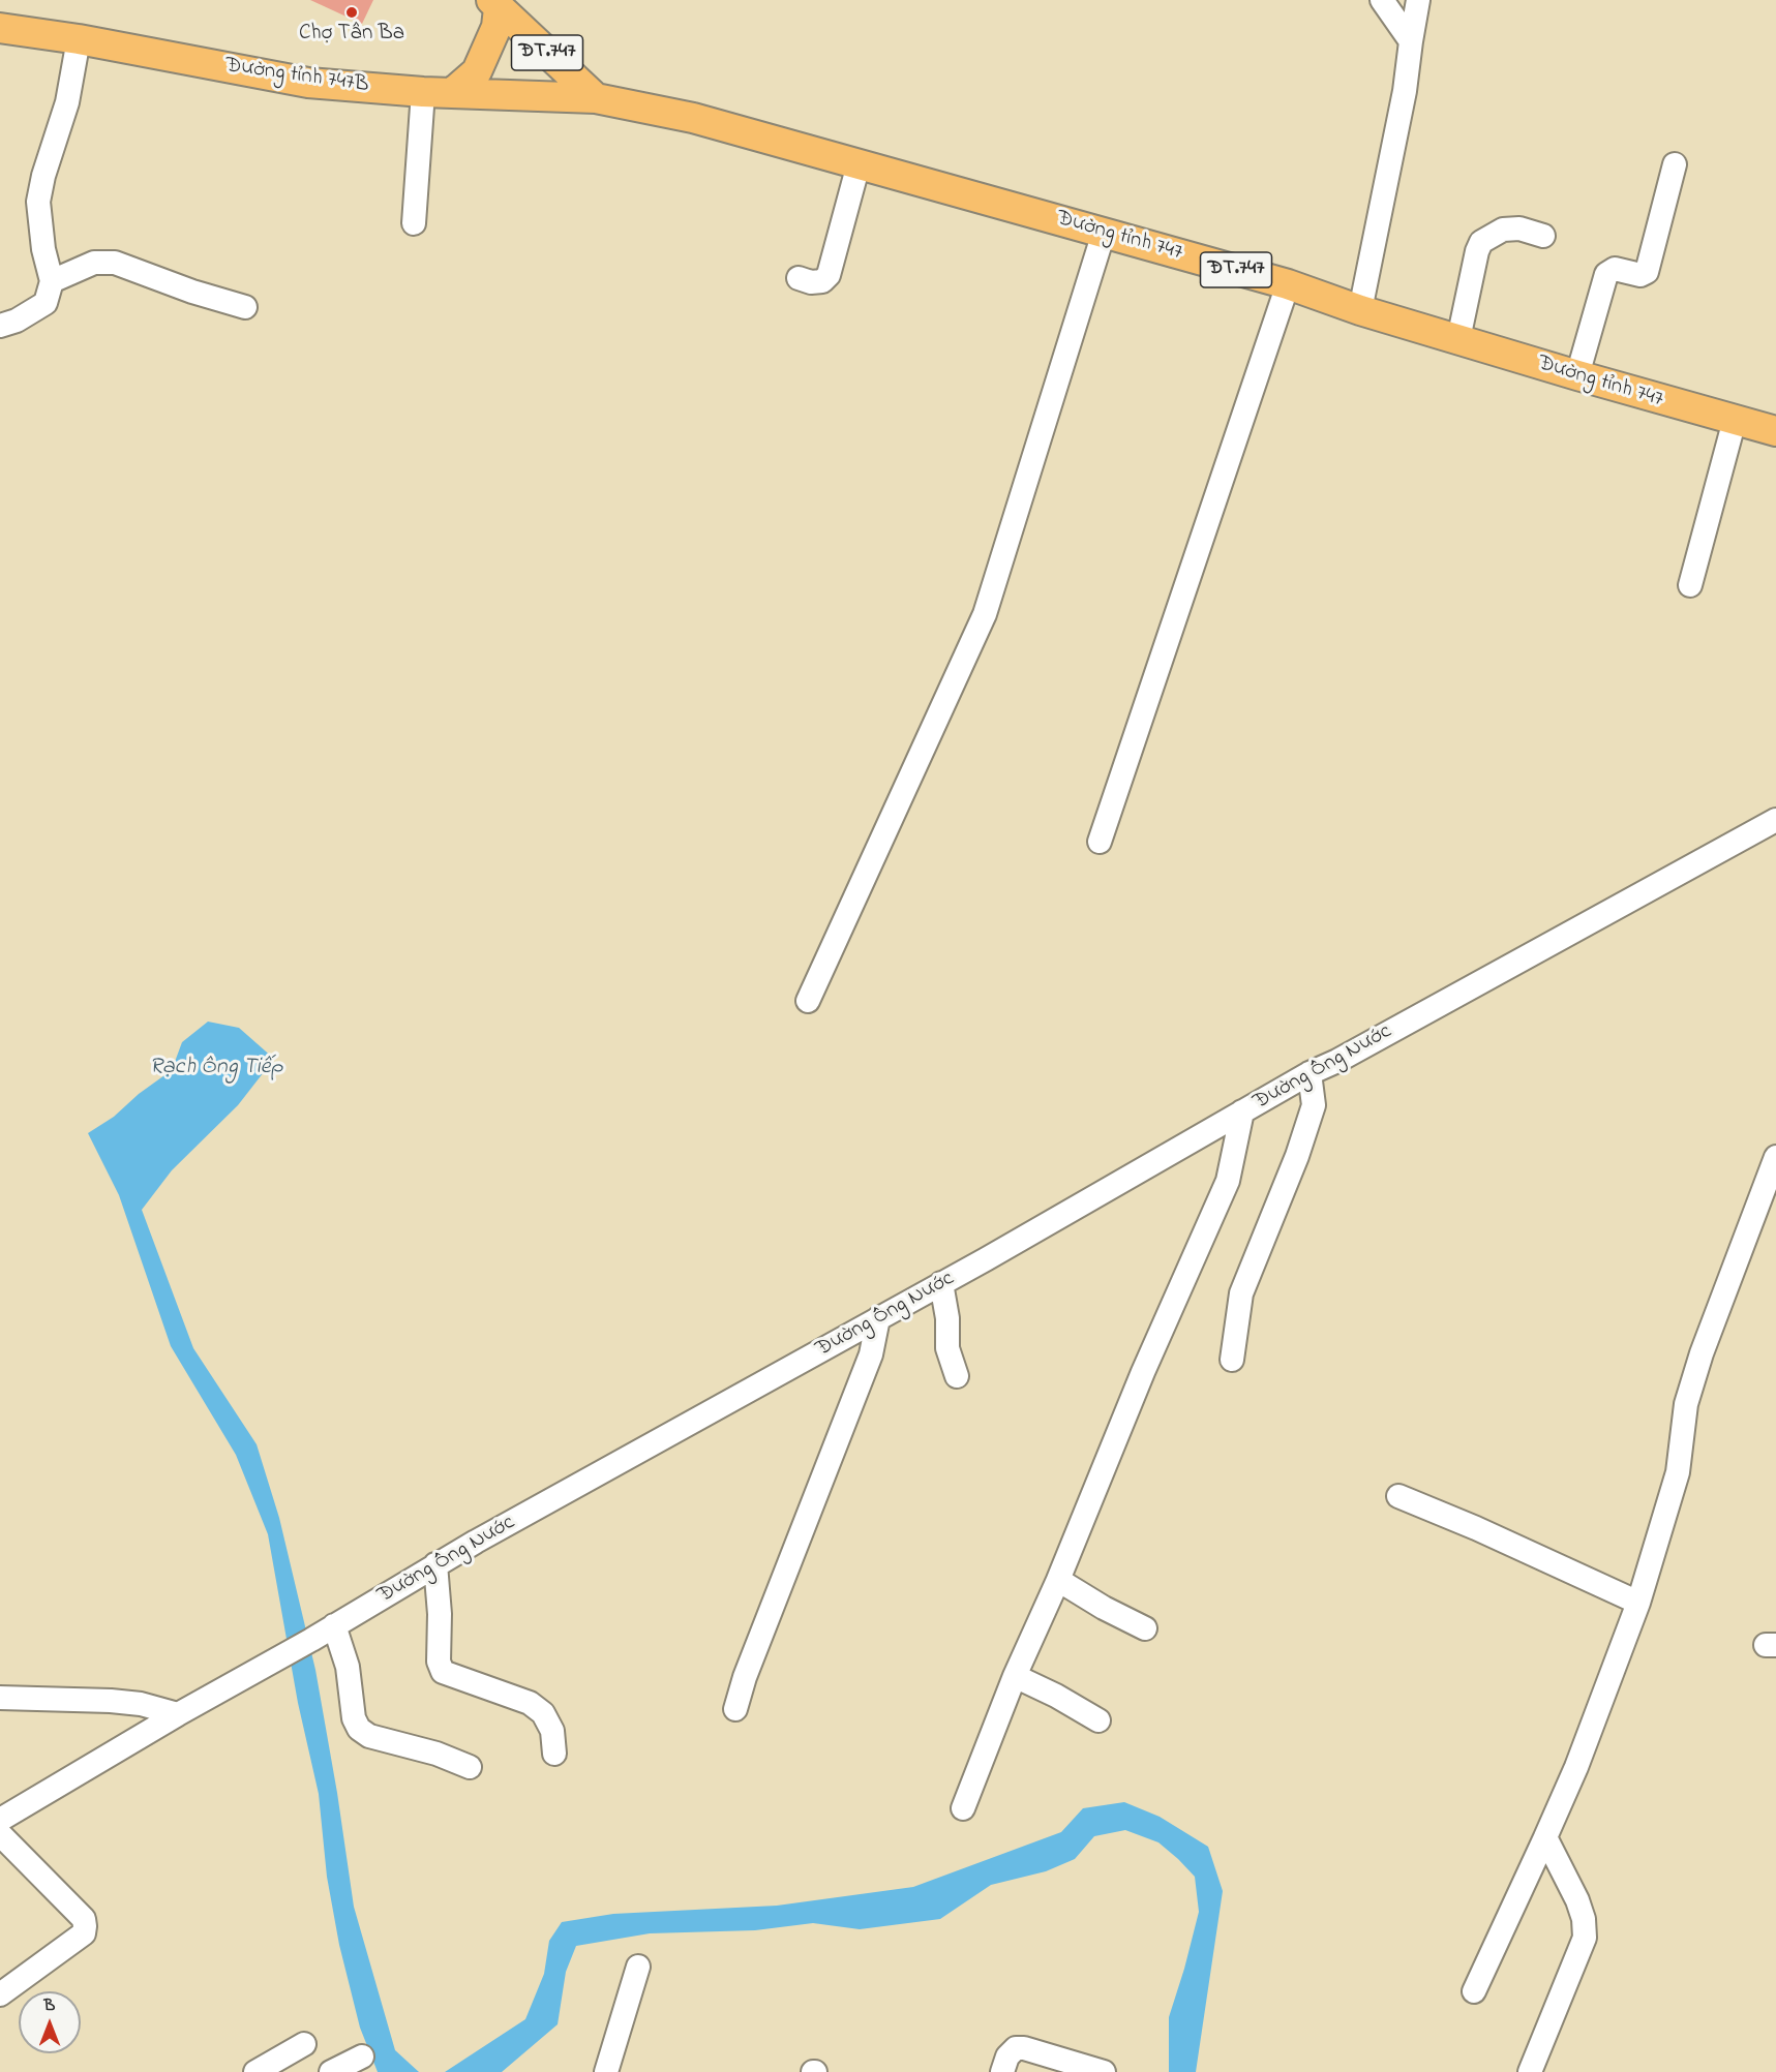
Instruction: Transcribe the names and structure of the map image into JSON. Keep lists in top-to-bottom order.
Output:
{
  "streets": {
    "main road": ["ĐT.747", "Đường tỉnh 747B", "Đường tỉnh 747"],
    "street": ["Đường Ống Nước"]
  },
  "crossings": [
    ["ĐT.747", "Đường tỉnh 747B"],
    ["ĐT.747", "Đường tỉnh 747"],
    ["Đường tỉnh 747B", "Đường tỉnh 747"]
  ],
  "water": ["Rạch Ông Tiếp"],
  "places": ["Chợ Tân Ba"],
  "north": "top"
}
